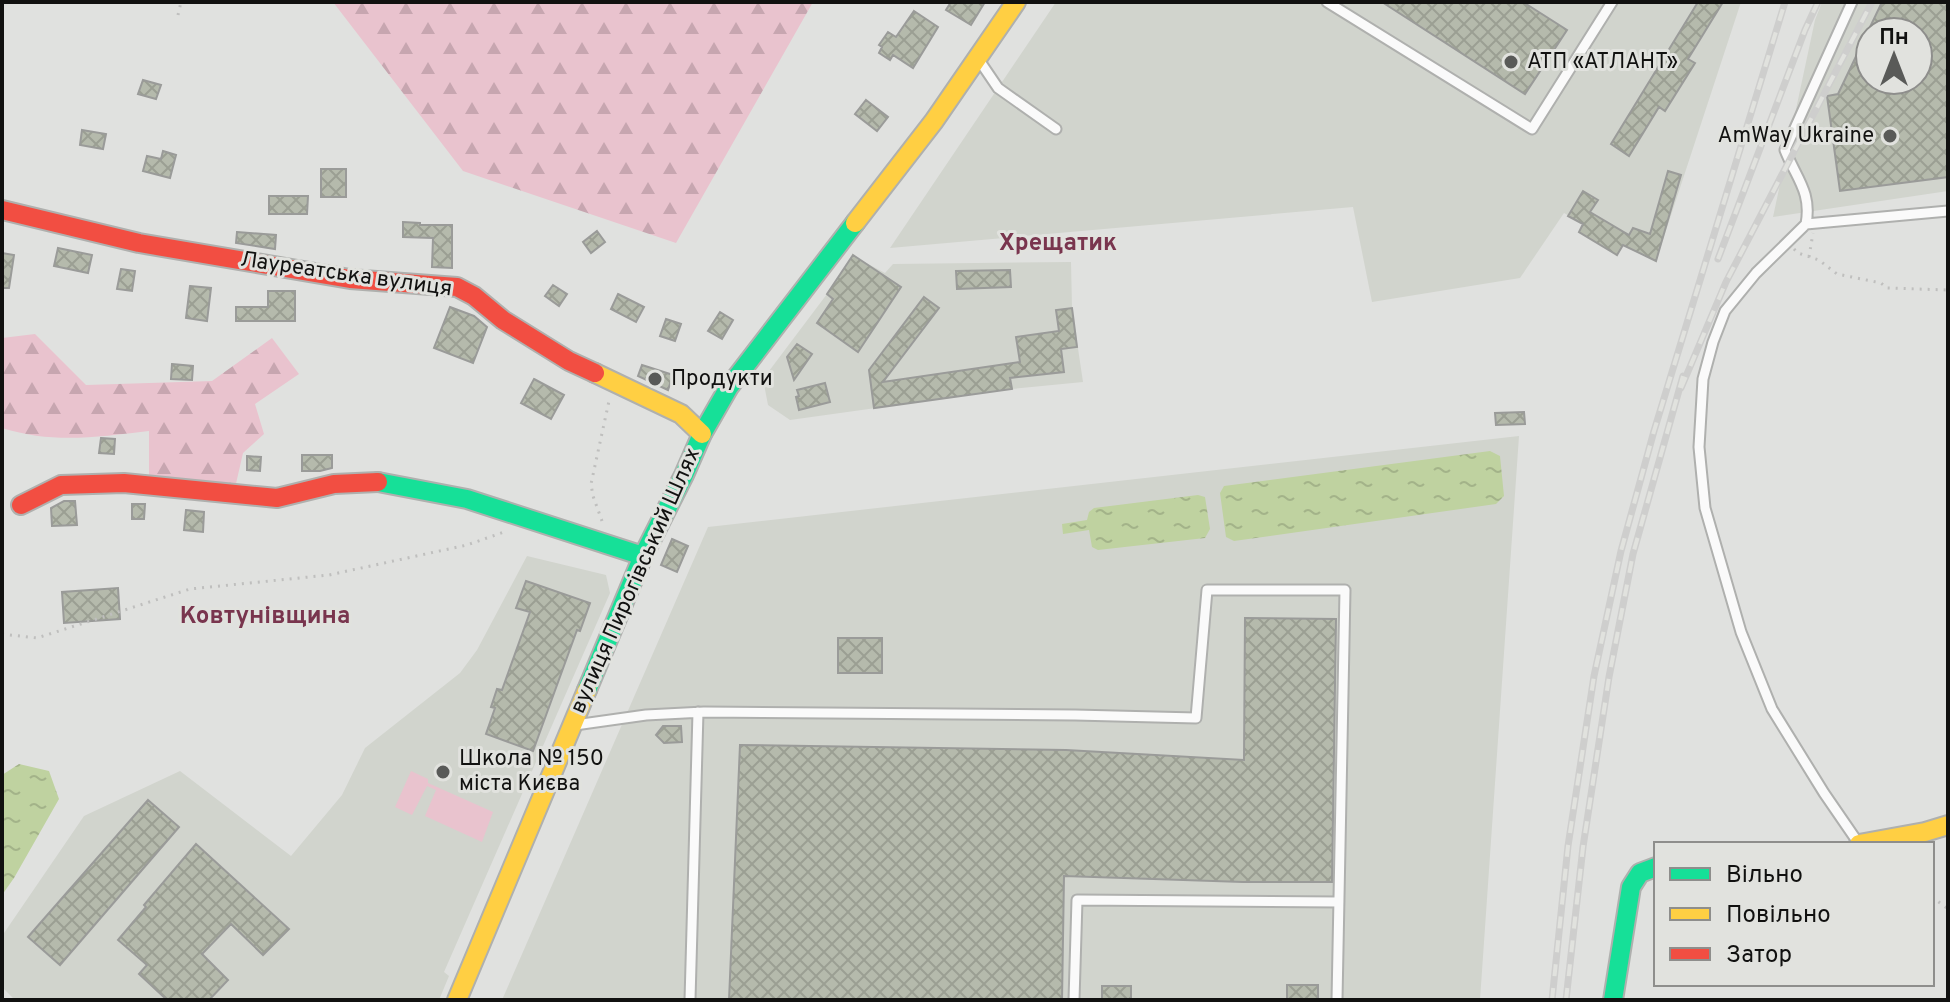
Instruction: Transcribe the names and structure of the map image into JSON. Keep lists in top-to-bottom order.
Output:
{
  "streets": {
    "street": ["Лауреатська вулиця", "вулиця Пирогівський Шлях"]
  },
  "crossings": [
    ["Лауреатська вулиця", "вулиця Пирогівський Шлях"]
  ],
  "districts": ["Хрещатик", "Ковтунівщина"],
  "places": [
    "АТП «АТЛАНТ»",
    "AmWay Ukraine",
    "Продукти",
    "Школа № 150 міста Києва"
  ],
  "legend": ["Вільно", "Повільно", "Затор"],
  "north": "top"
}
